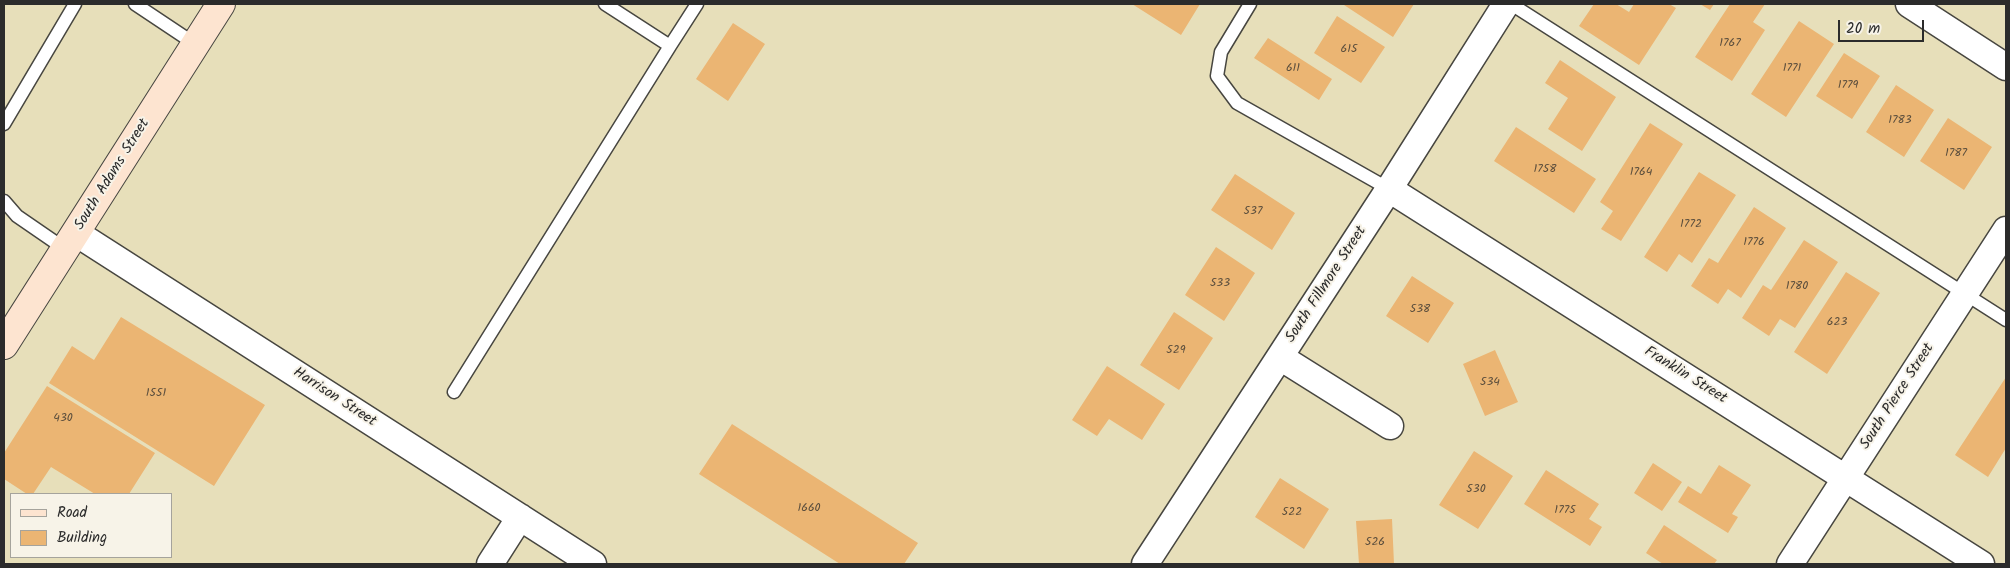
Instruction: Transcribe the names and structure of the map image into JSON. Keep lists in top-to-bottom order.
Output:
{
  "streets": {
    "street": [
      "South Adams Street",
      "South Fillmore Street",
      "Franklin Street",
      "South Pierce Street",
      "Harrison Street"
    ]
  },
  "crossings": [
    ["South Adams Street", "Harrison Street"],
    ["South Fillmore Street", "Franklin Street"],
    ["Franklin Street", "South Pierce Street"]
  ],
  "house_numbers": [
    "1767",
    "615",
    "611",
    "1771",
    "1779",
    "1783",
    "1787",
    "1758",
    "1764",
    "537",
    "1772",
    "1776",
    "533",
    "1780",
    "538",
    "623",
    "529",
    "534",
    "1551",
    "430",
    "530",
    "1660",
    "1775",
    "522",
    "526"
  ],
  "legend": ["Road", "Building"],
  "scale_bar": "20 m"
}
